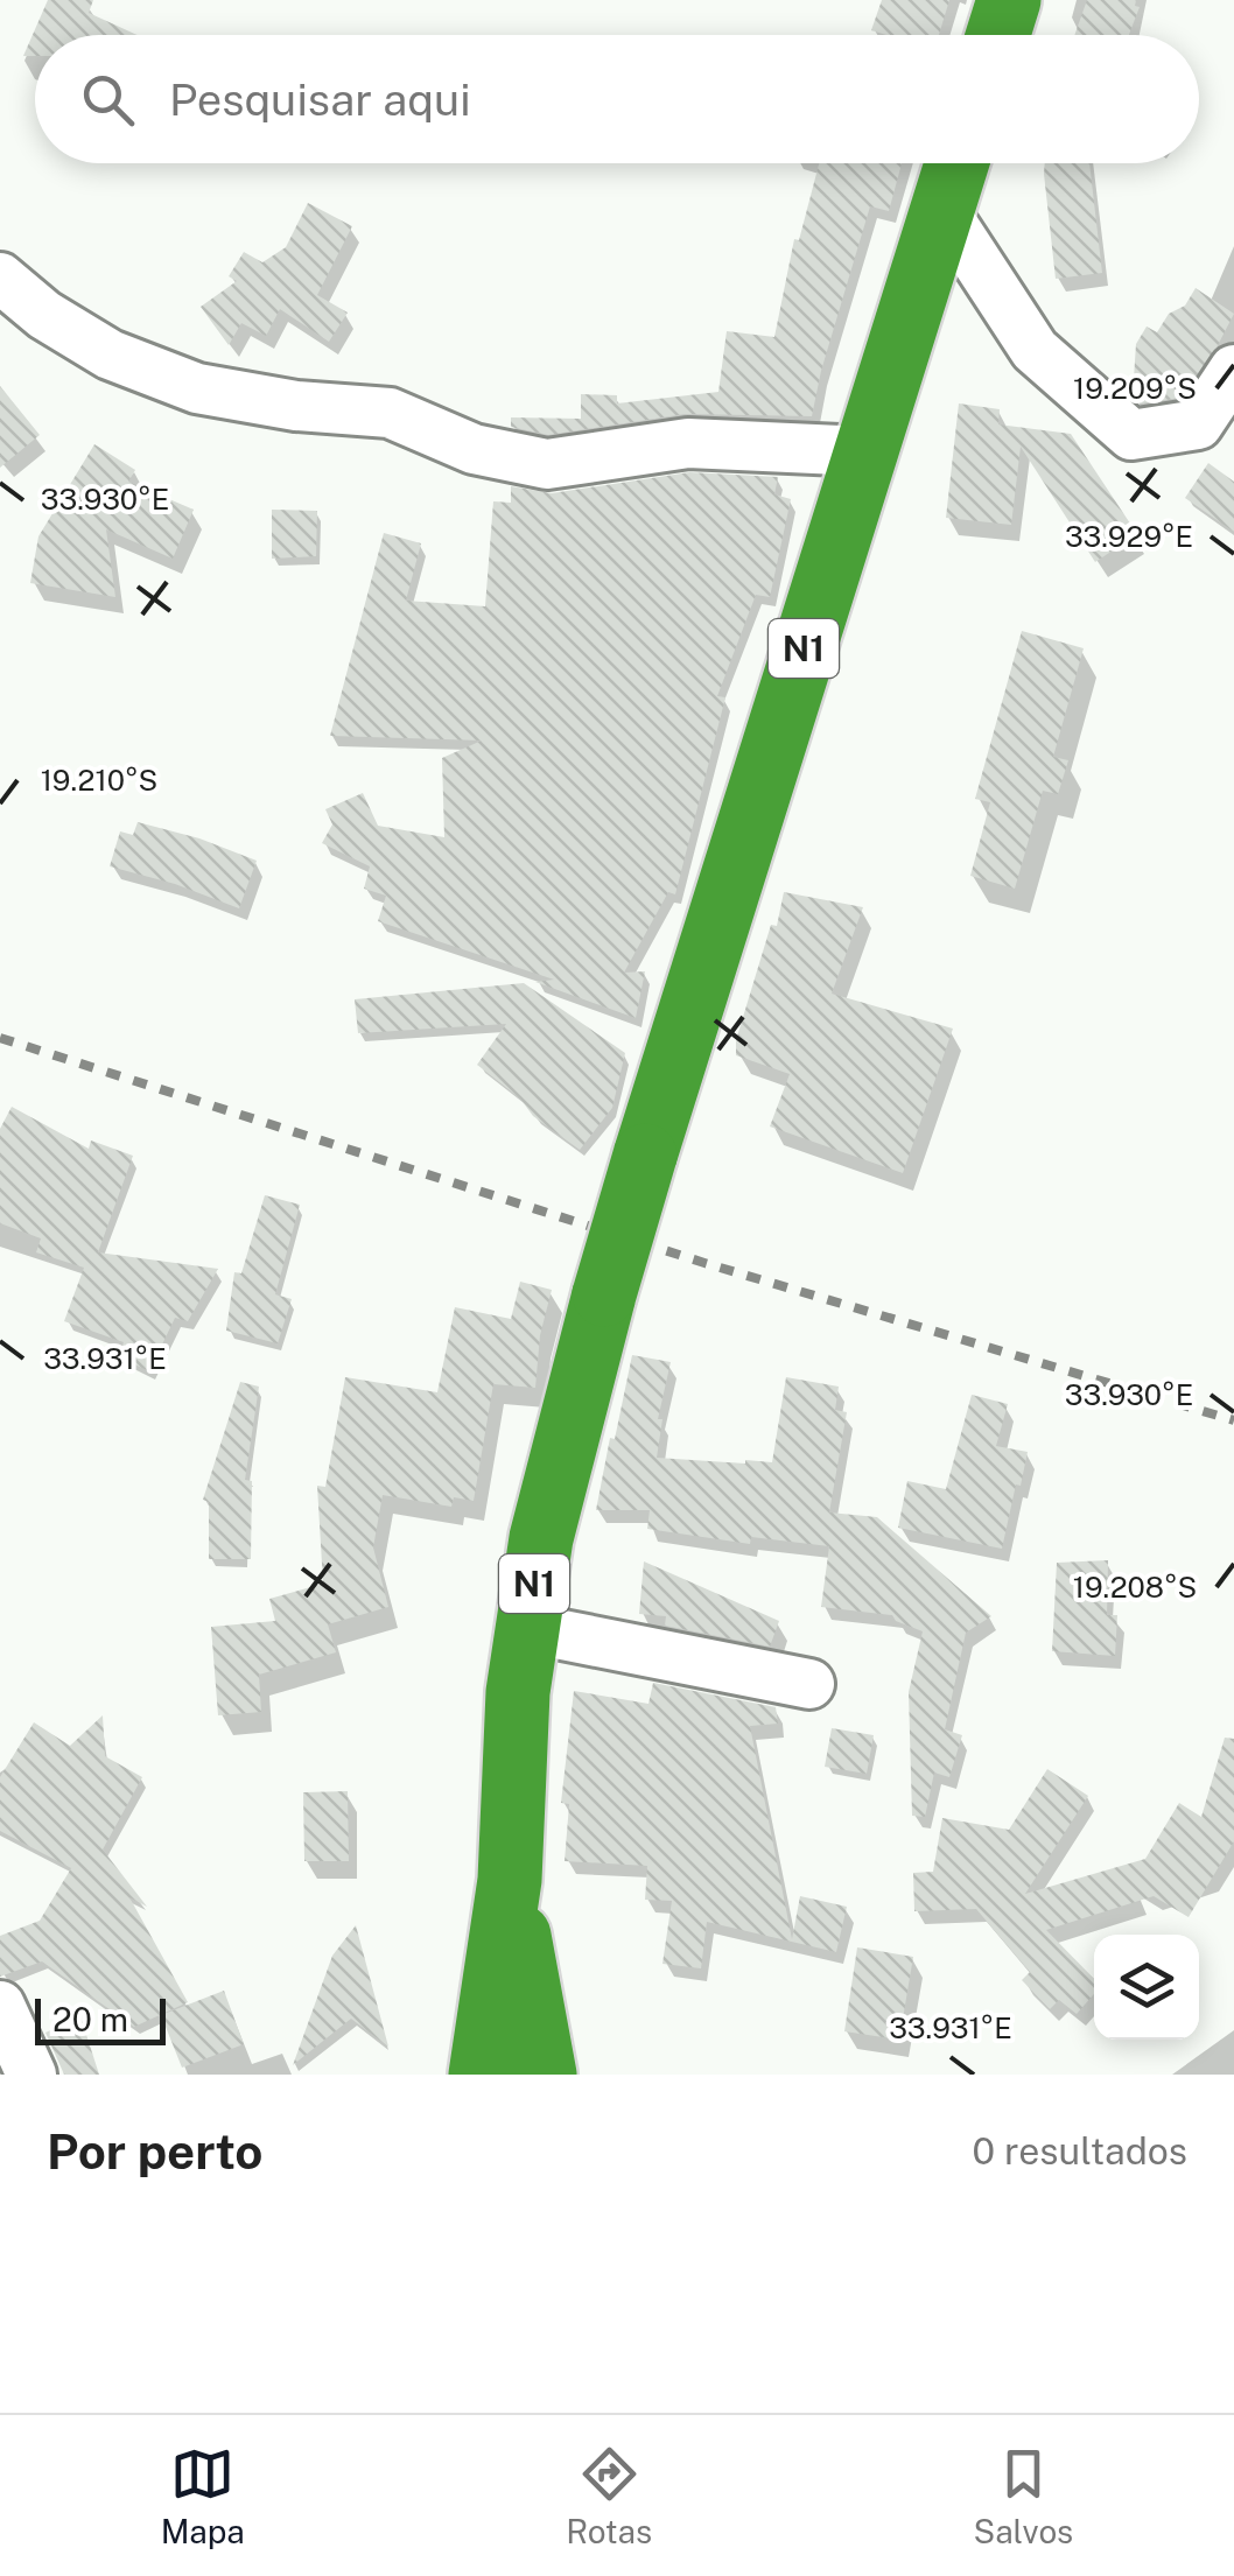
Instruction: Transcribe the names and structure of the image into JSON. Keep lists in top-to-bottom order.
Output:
{
  "streets": {
    "highway": ["N1"]
  },
  "scale_bar": "20 m",
  "page": {
    "search": "Pesquisar aqui",
    "scale": "20 m",
    "heading": ["Por perto", "0 resultados"],
    "nav": ["Mapa", "Rotas", "Salvos"]
  },
  "coordinates": [
    "19.209°S",
    "33.930°E",
    "33.929°E",
    "19.210°S",
    "33.931°E",
    "19.208°S"
  ]
}
